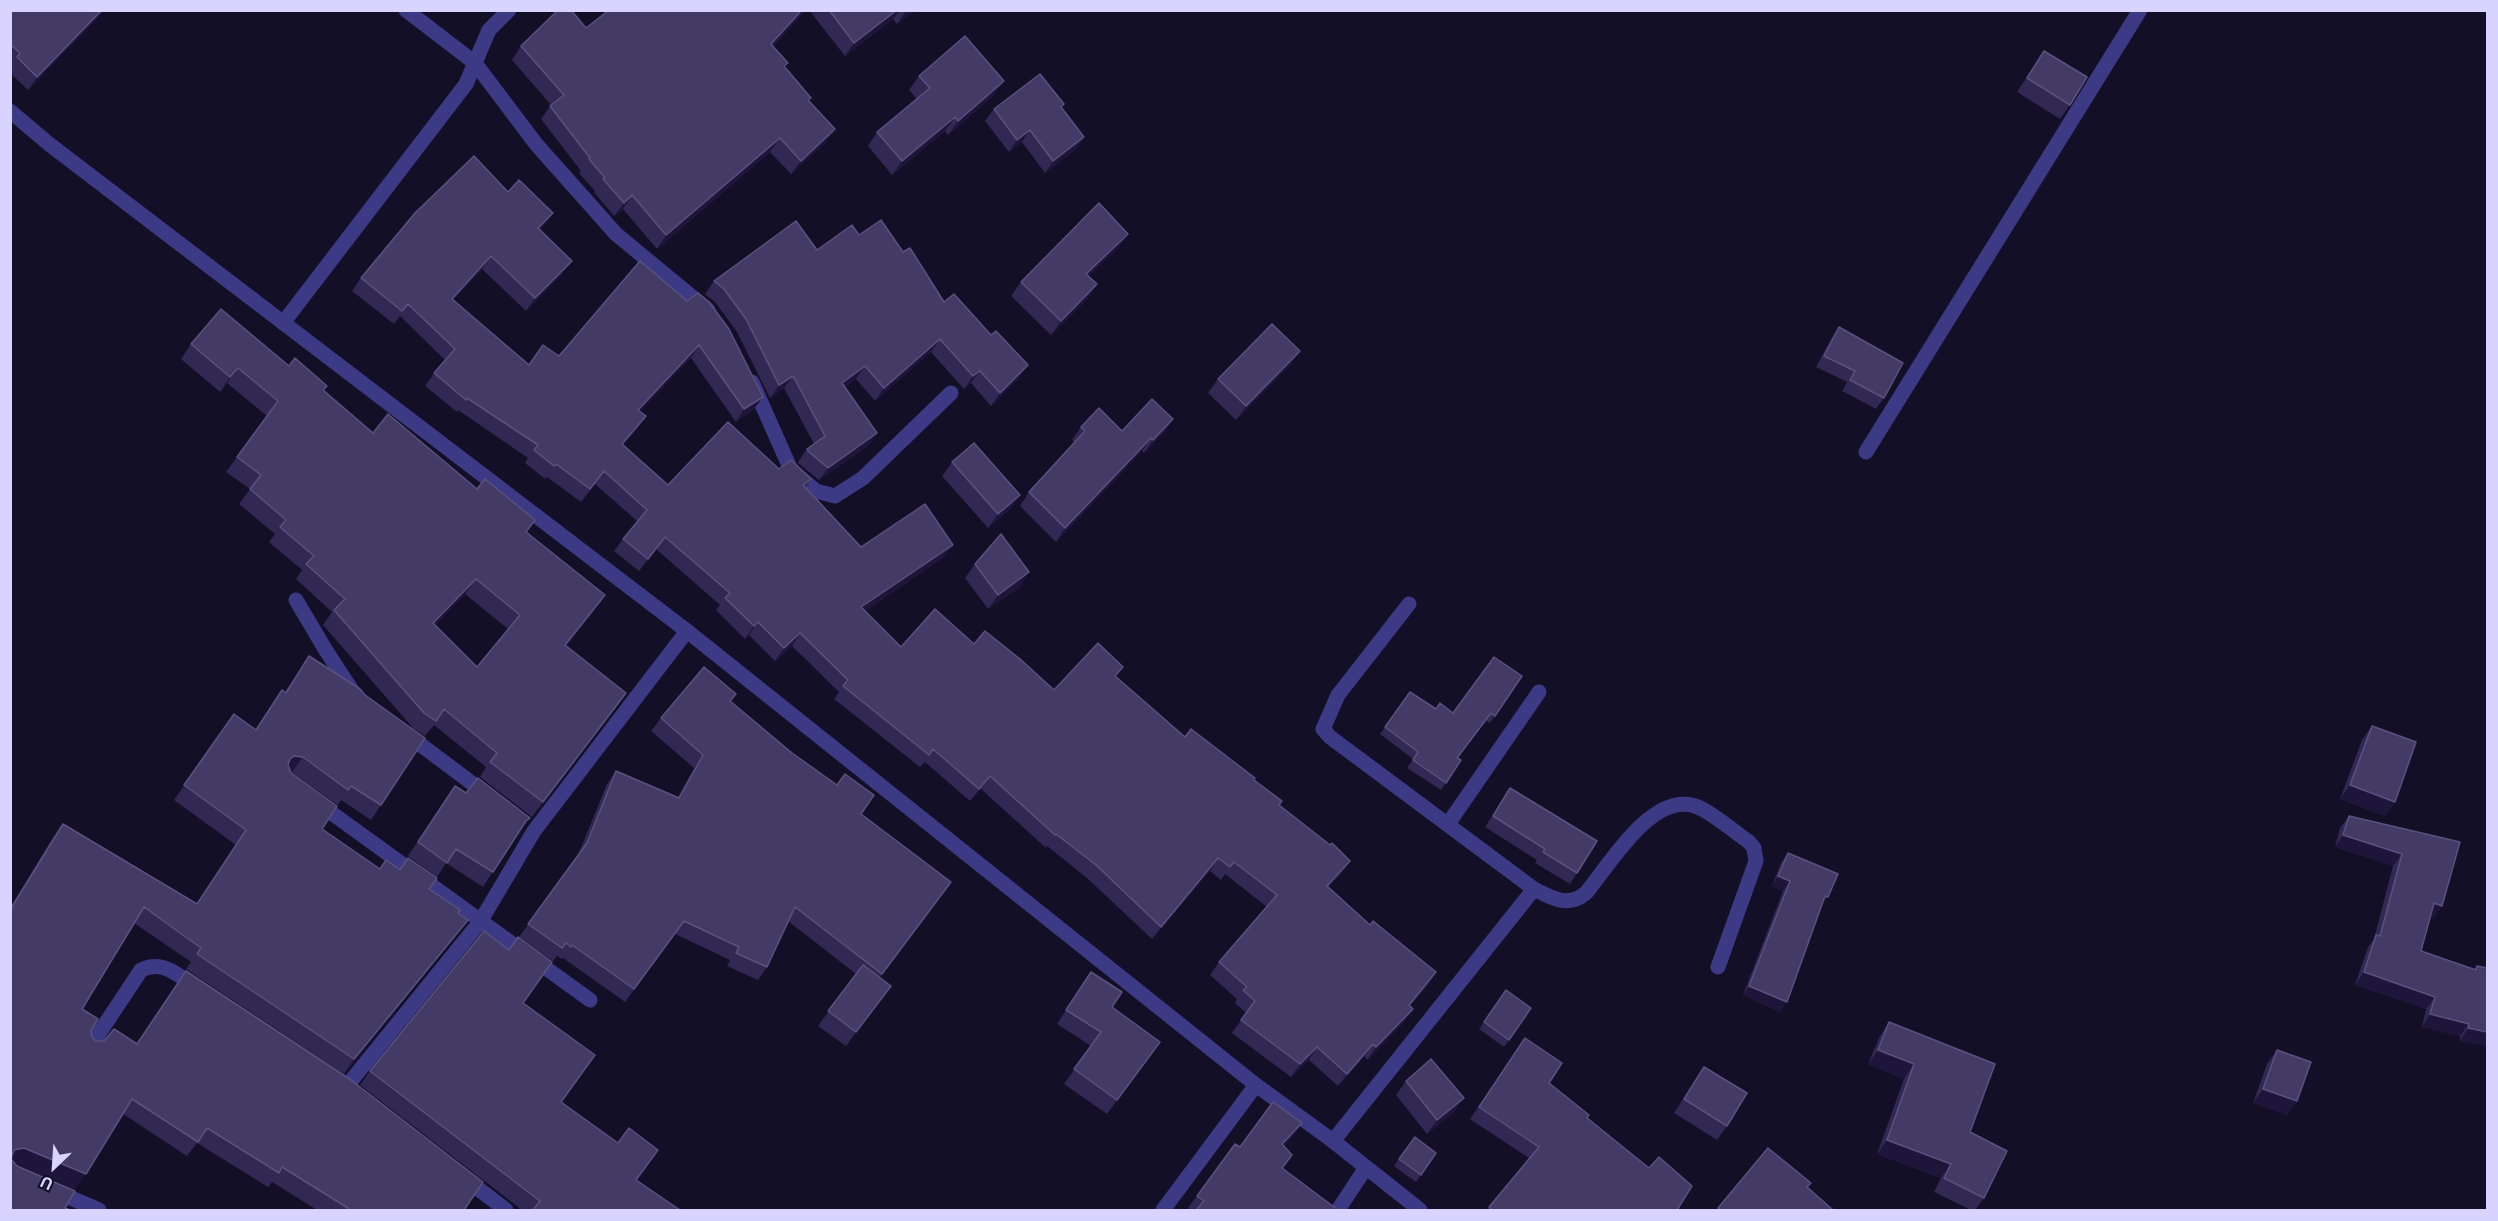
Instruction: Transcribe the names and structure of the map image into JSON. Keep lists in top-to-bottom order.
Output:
{
  "north": "bottom left"
}
